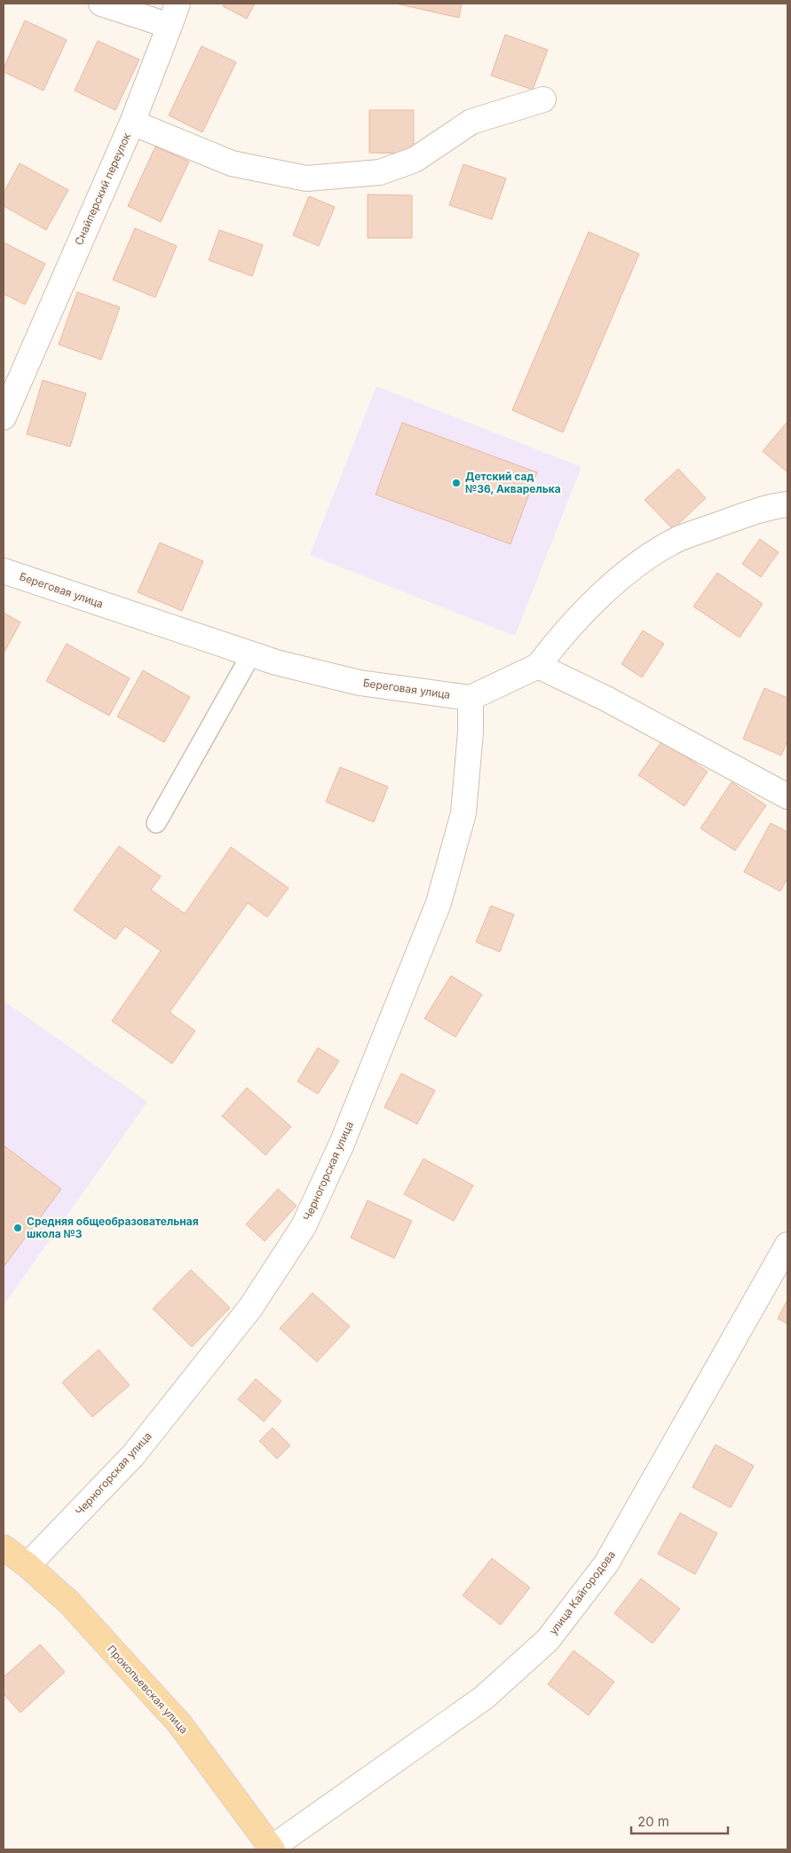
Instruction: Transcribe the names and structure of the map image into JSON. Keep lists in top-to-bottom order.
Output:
{
  "streets": {
    "main road": ["Прокопьевская улица"],
    "street": [
      "Снайперский переулок",
      "Береговая улица",
      "Черногорская улица",
      "улица Кайгородова"
    ]
  },
  "crossings": [
    ["Береговая улица", "Черногорская улица"],
    ["Черногорская улица", "Прокопьевская улица"],
    ["улица Кайгородова", "Прокопьевская улица"]
  ],
  "places": ["Детский сад №36, Акварелька", "Средняя общеобразовательная школа №3"],
  "scale_bar": "20 m"
}
